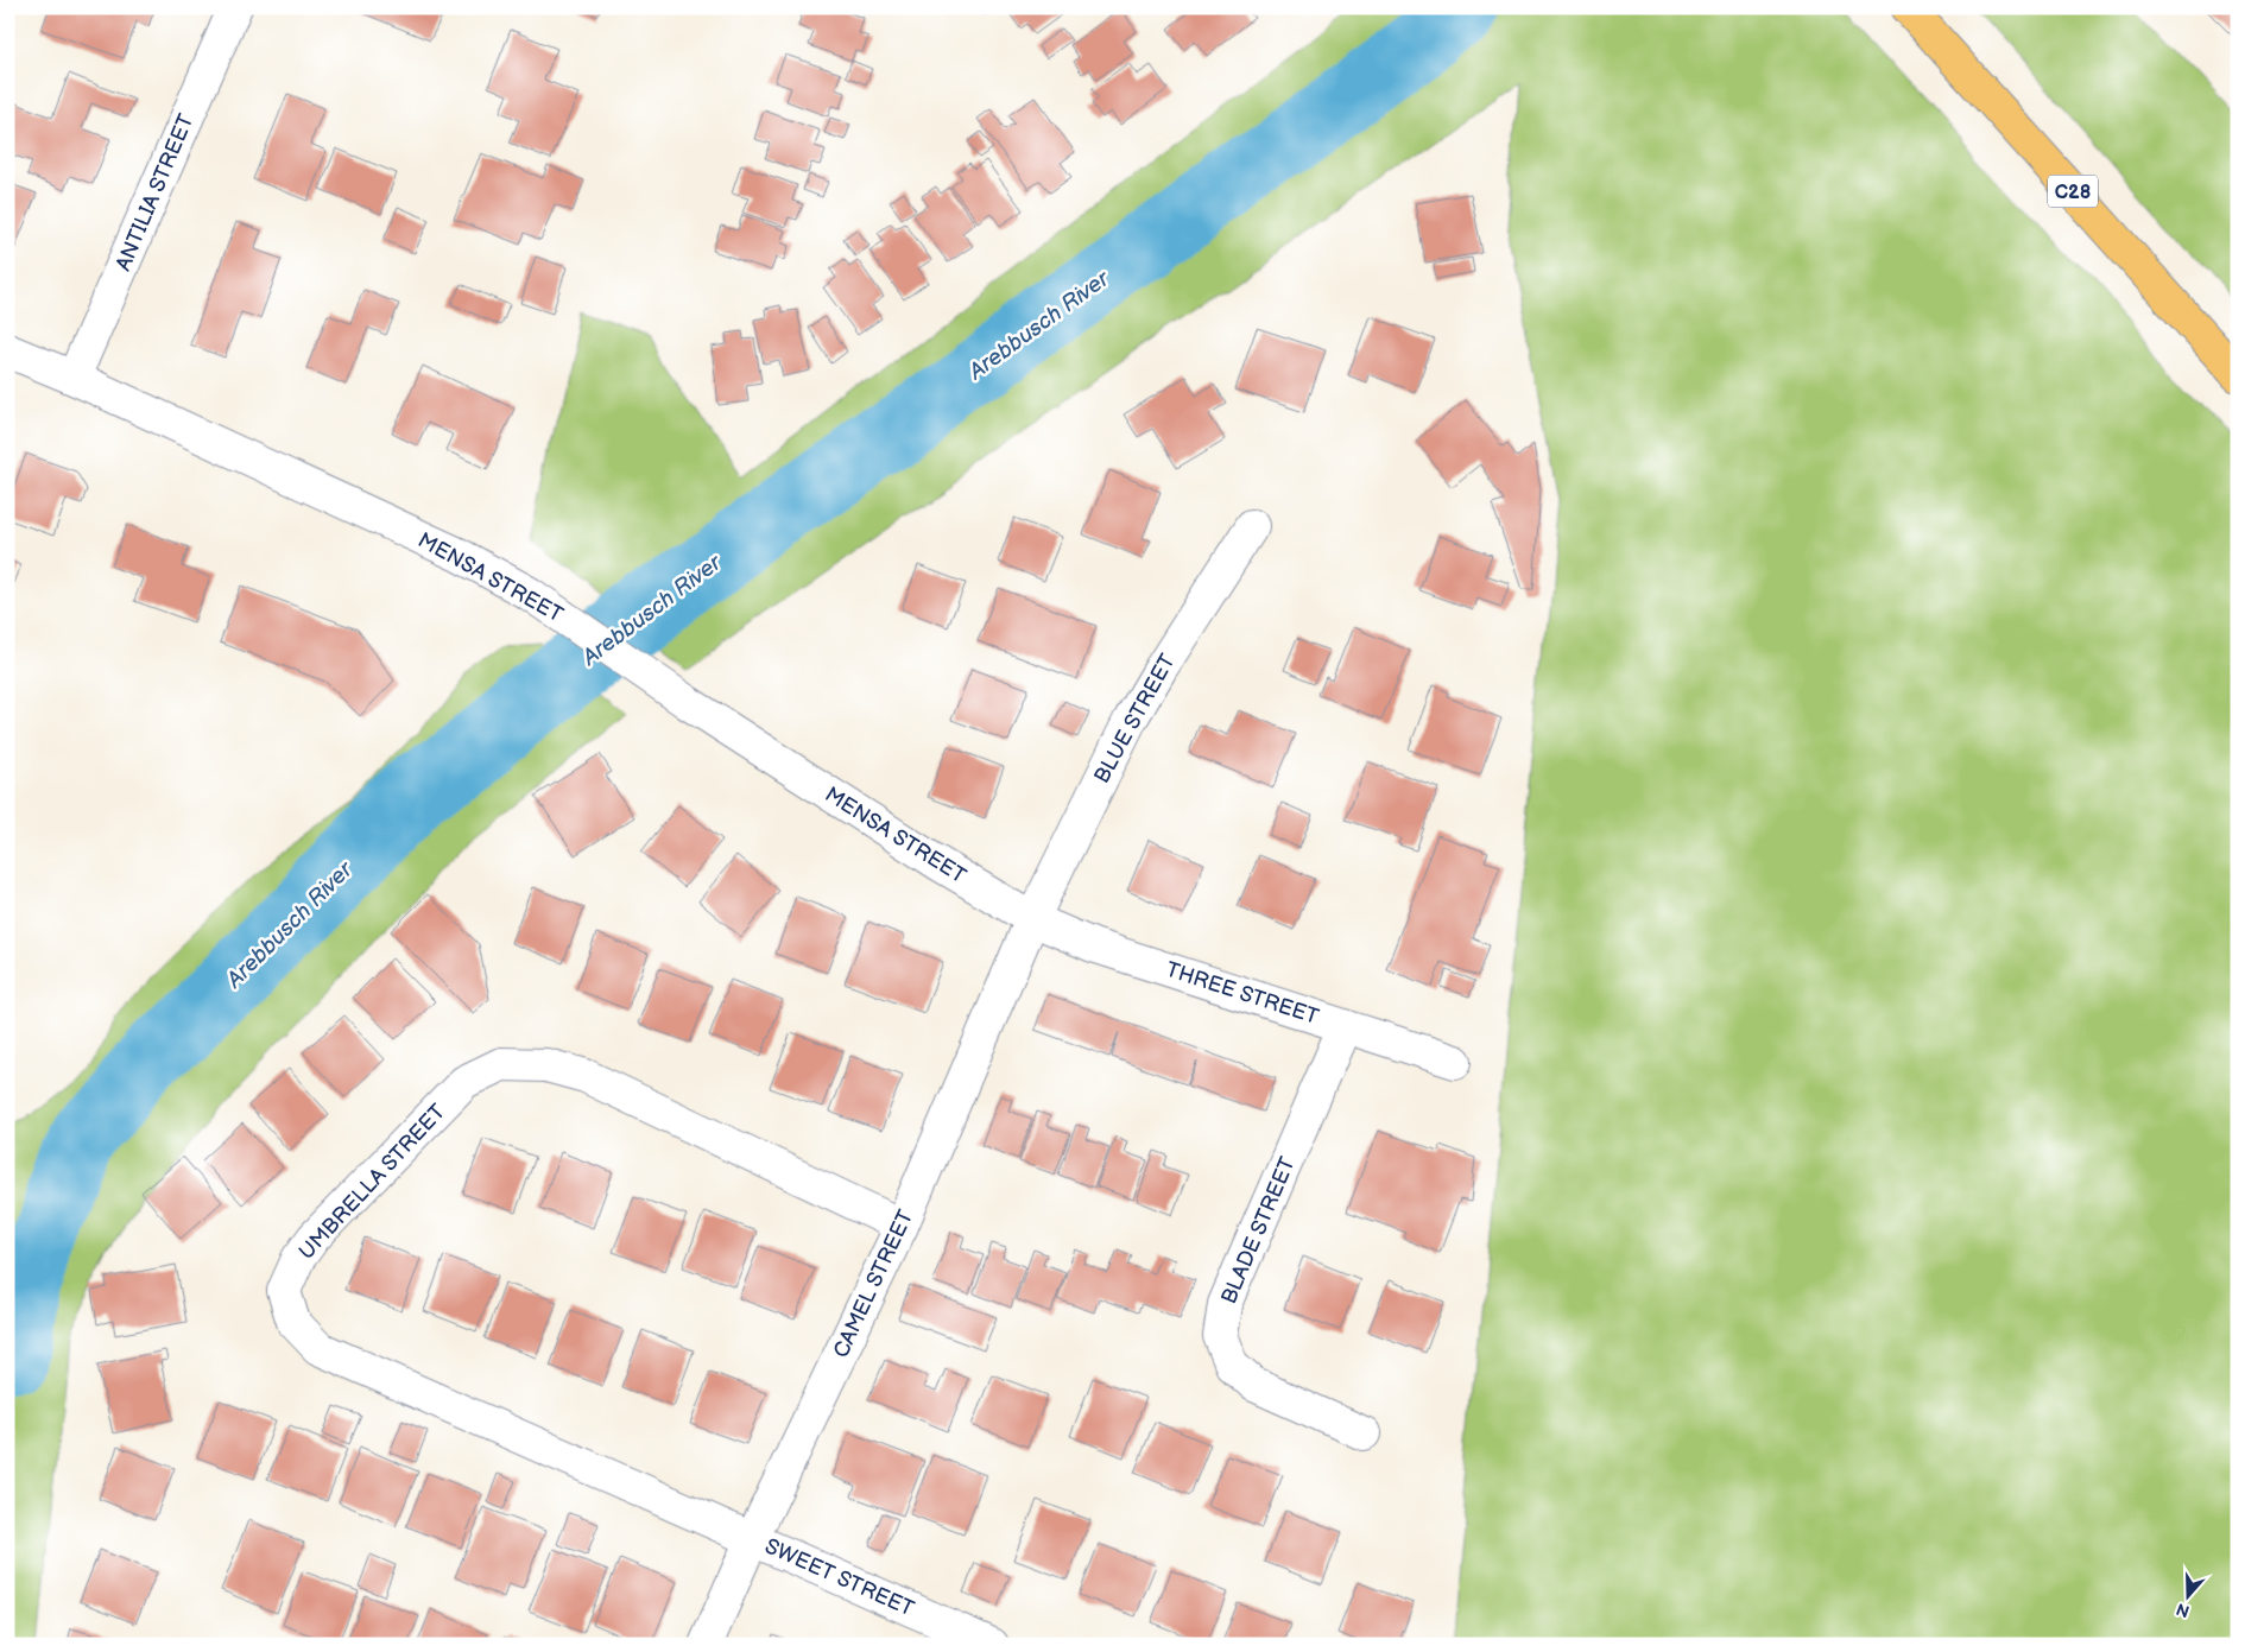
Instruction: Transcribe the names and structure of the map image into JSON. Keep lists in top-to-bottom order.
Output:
{
  "streets": {
    "highway": ["C28"],
    "street": [
      "ANTILIA STREET",
      "MENSA STREET",
      "BLUE STREET",
      "THREE STREET",
      "UMBRELLA STREET",
      "BLADE STREET",
      "CAMEL STREET",
      "SWEET STREET"
    ]
  },
  "crossings": [
    ["ANTILIA STREET", "MENSA STREET"],
    ["MENSA STREET", "BLUE STREET"],
    ["MENSA STREET", "THREE STREET"],
    ["MENSA STREET", "CAMEL STREET"],
    ["BLUE STREET", "THREE STREET"],
    ["BLUE STREET", "CAMEL STREET"],
    ["THREE STREET", "BLADE STREET"],
    ["THREE STREET", "CAMEL STREET"],
    ["UMBRELLA STREET", "CAMEL STREET"],
    ["UMBRELLA STREET", "SWEET STREET"],
    ["CAMEL STREET", "SWEET STREET"]
  ],
  "water": ["Arebbusch River"],
  "north": "bottom"
}
